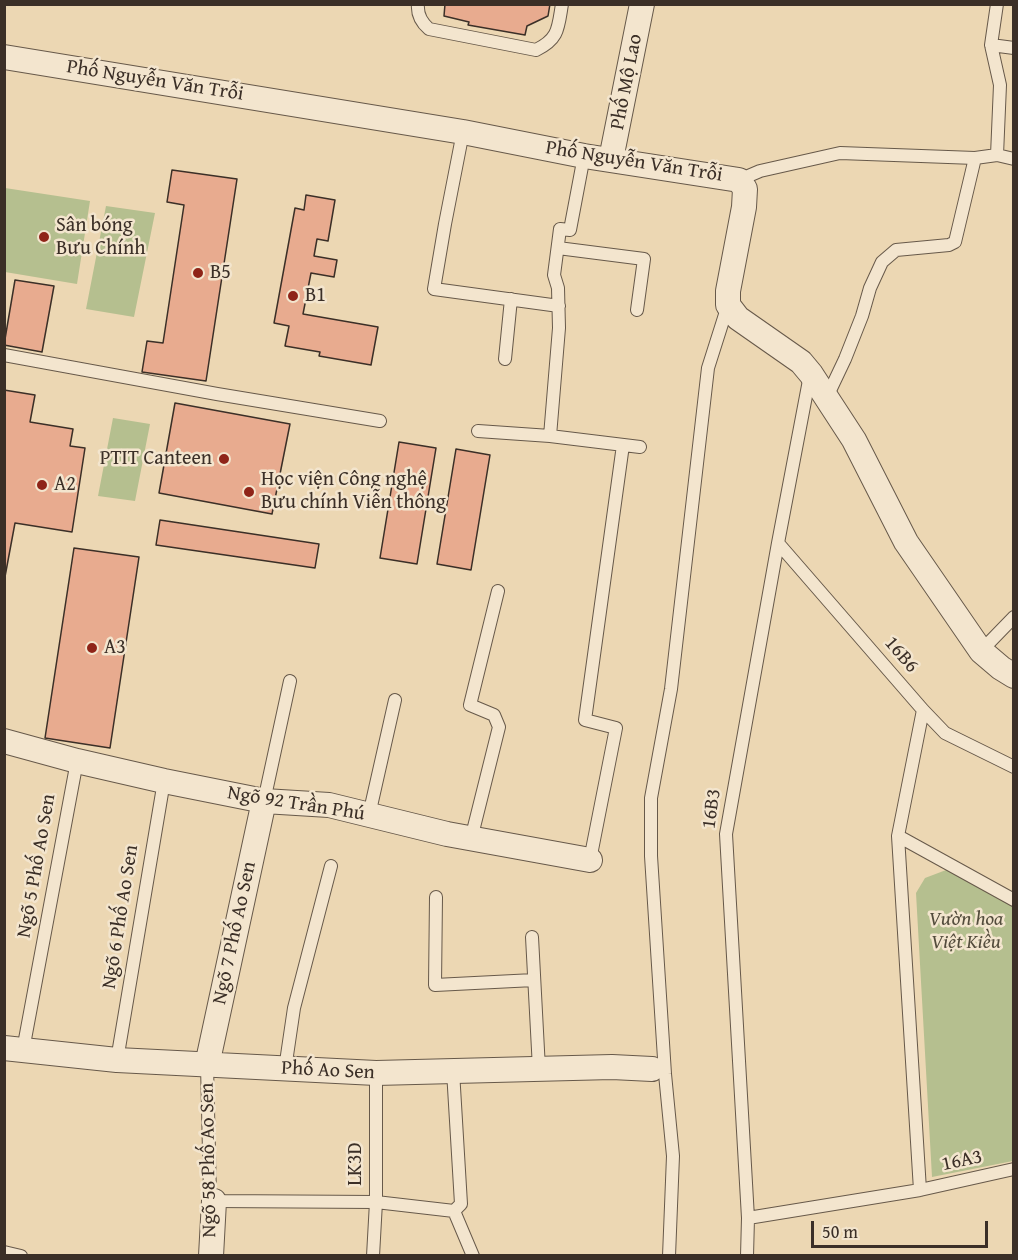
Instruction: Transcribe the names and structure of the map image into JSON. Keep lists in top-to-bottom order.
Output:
{
  "streets": {
    "street": [
      "Phố Nguyễn Văn Trỗi",
      "Phố Mộ Lao",
      "Ngõ 92 Trần Phú",
      "Ngõ 7 Phố Ao Sen",
      "Phố Ao Sen",
      "Ngõ 58 Phố Ao Sen"
    ],
    "lane": [
      "16B6",
      "16B3",
      "Ngõ 5 Phố Ao Sen",
      "Ngõ 6 Phố Ao Sen",
      "16A3",
      "LK3D"
    ]
  },
  "crossings": [
    ["Phố Nguyễn Văn Trỗi", "Phố Mộ Lao"],
    ["16B6", "16B3"],
    ["Ngõ 92 Trần Phú", "Ngõ 5 Phố Ao Sen"],
    ["Ngõ 92 Trần Phú", "Ngõ 6 Phố Ao Sen"],
    ["Ngõ 92 Trần Phú", "Ngõ 7 Phố Ao Sen"],
    ["16B3", "16A3"],
    ["Ngõ 5 Phố Ao Sen", "Phố Ao Sen"],
    ["Ngõ 6 Phố Ao Sen", "Phố Ao Sen"],
    ["Ngõ 7 Phố Ao Sen", "Phố Ao Sen"],
    ["Ngõ 7 Phố Ao Sen", "Ngõ 58 Phố Ao Sen"],
    ["Phố Ao Sen", "Ngõ 58 Phố Ao Sen"],
    ["Phố Ao Sen", "LK3D"]
  ],
  "parks": ["Vườn hoa Việt Kiều"],
  "places": [
    "Sân bóng Bưu Chính",
    "B5",
    "B1",
    "PTIT Canteen",
    "A2",
    "Học viện Công nghệ Bưu chính Viễn thông",
    "A3"
  ],
  "scale_bar": "50 m"
}
